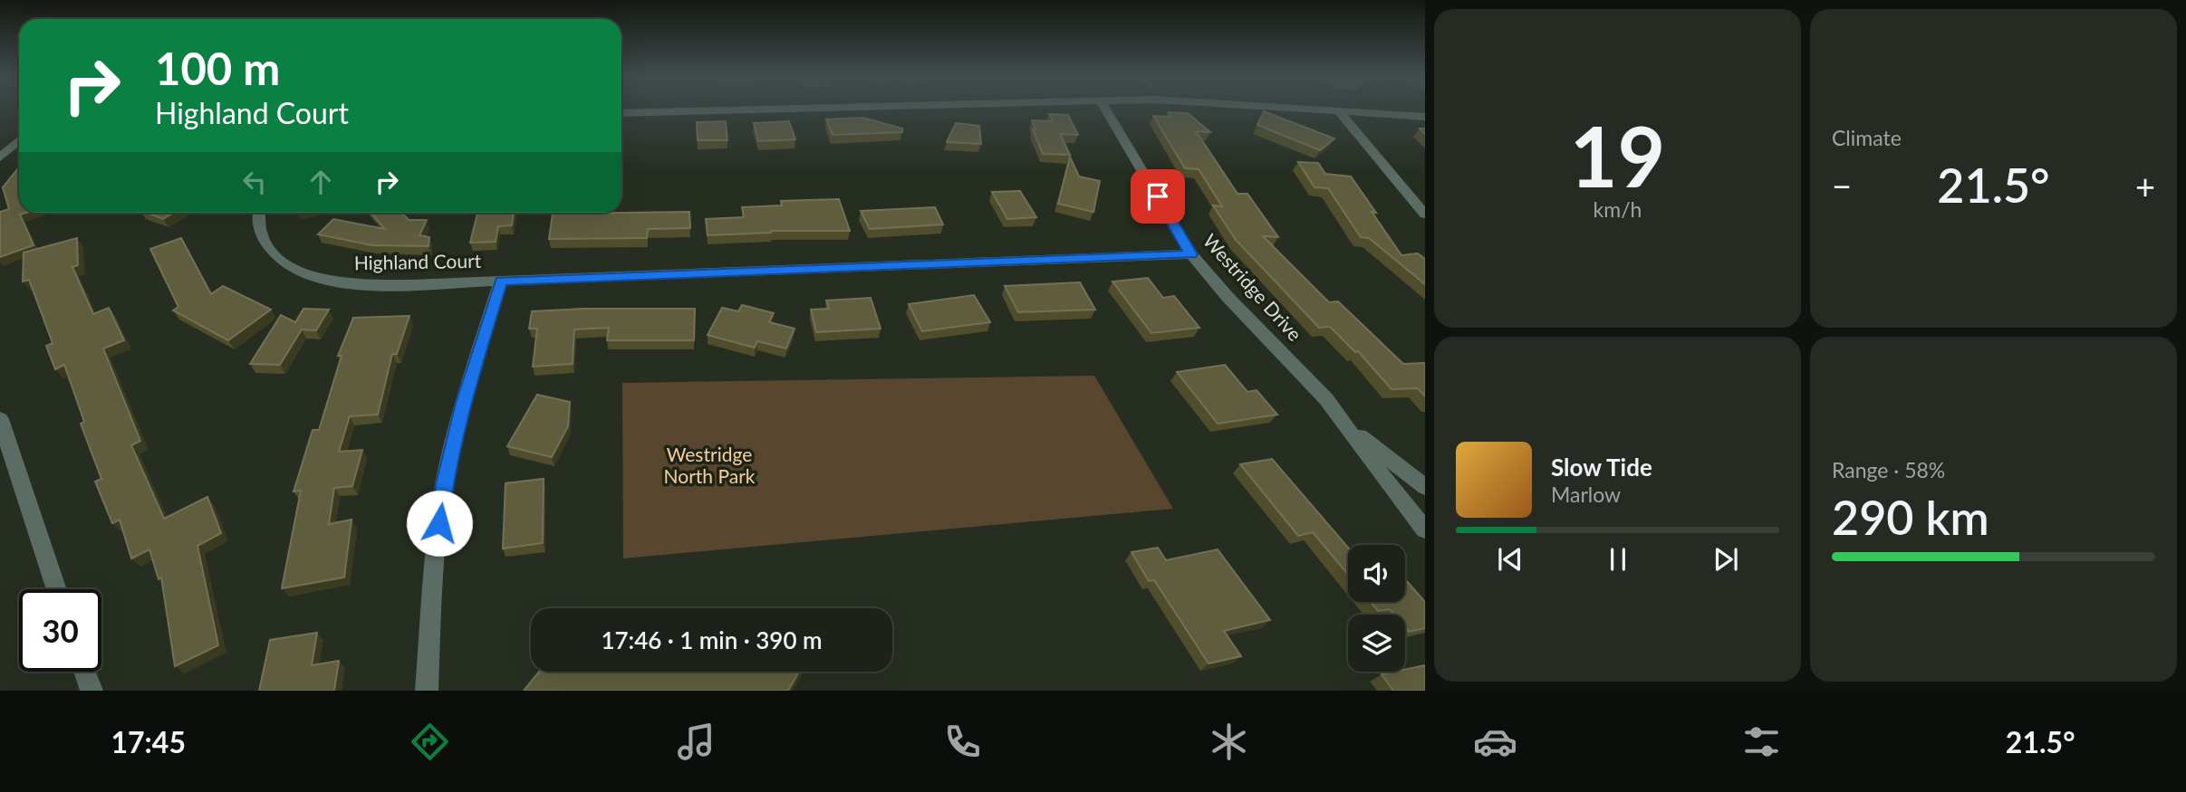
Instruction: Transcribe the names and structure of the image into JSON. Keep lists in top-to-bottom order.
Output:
{
  "streets": {
    "street": ["Highland Court", "Westridge Drive"]
  },
  "crossings": [
    ["Highland Court", "Westridge Drive"]
  ],
  "parks": ["Westridge North Park"],
  "page": {
    "tile": [
      ["19", "km/h"],
      "Climate",
      ["Range · 58%", "290 km"]
    ],
    "turn": ["100 m", "Highland Court"],
    "heat": ["−", "21.5°", "+"],
    "song": ["Slow Tide", "Marlow"],
    "limit": "30",
    "trip": "17:46 · 1 min · 390 m",
    "tabs": ["17:45", "21.5°"]
  }
}
